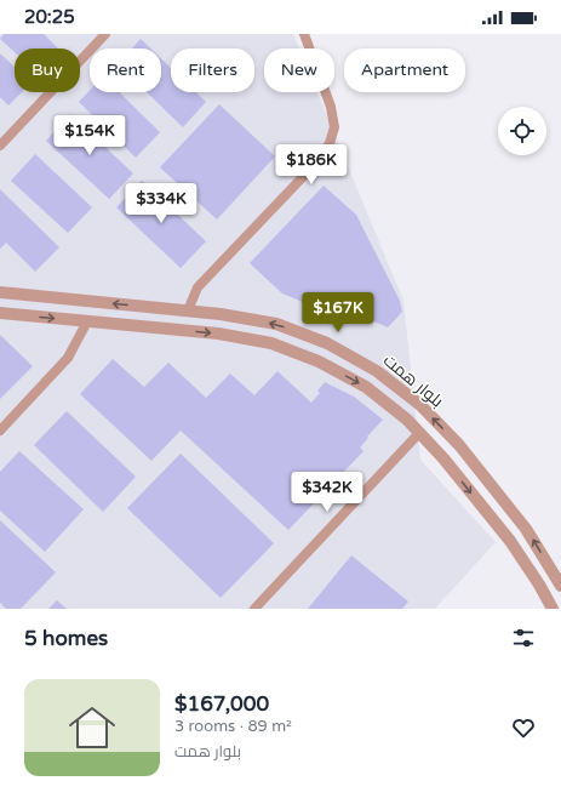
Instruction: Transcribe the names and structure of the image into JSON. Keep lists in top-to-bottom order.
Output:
{
  "streets": {
    "street": ["بلوار همت"]
  },
  "page": {
    "status": "20:25",
    "chip": [
      "Buy",
      "Rent",
      "Filters",
      "New",
      "Apartment"
    ],
    "price": [
      "$154K",
      "$186K",
      "$334K",
      "$167K",
      "$342K"
    ],
    "heading": "5 homes",
    "list": [
      {
        "name": "$167,000",
        "note": "3 rooms · 89 m² · بلوار همت"
      }
    ]
  }
}
